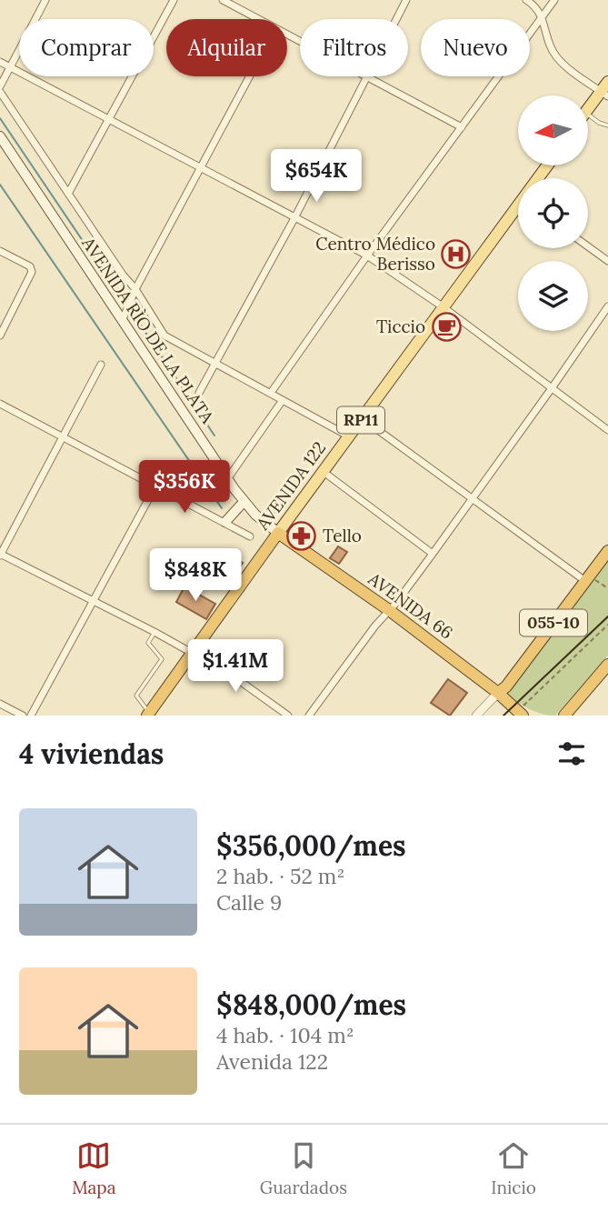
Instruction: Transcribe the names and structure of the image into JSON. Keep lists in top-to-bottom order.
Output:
{
  "streets": {
    "highway": [
      "RP11",
      "AVENIDA 122",
      "AVENIDA 66",
      "055-10"
    ],
    "main road": ["AVENIDA RÌO DE LA PLATA"]
  },
  "crossings": [
    ["AVENIDA RÌO DE LA PLATA", "AVENIDA 122"],
    ["AVENIDA RÌO DE LA PLATA", "AVENIDA 66"],
    ["AVENIDA 122", "AVENIDA 66"],
    ["AVENIDA 66", "055-10"]
  ],
  "places": {
    "hospital": ["Centro Médico Berisso"],
    "cafe": ["Ticcio"],
    "pharmacy": ["Tello"]
  },
  "north": "left",
  "page": {
    "chip": [
      "Comprar",
      "Alquilar",
      "Filtros",
      "Nuevo"
    ],
    "price": [
      "$654K",
      "$356K",
      "$848K",
      "$1.41M"
    ],
    "heading": "4 viviendas",
    "list": [
      {
        "name": "$356,000/mes",
        "note": "2 hab. · 52 m² · Calle 9"
      },
      {
        "name": "$848,000/mes",
        "note": "4 hab. · 104 m² · Avenida 122"
      }
    ],
    "tabs": ["Mapa", "Guardados", "Inicio"]
  }
}
